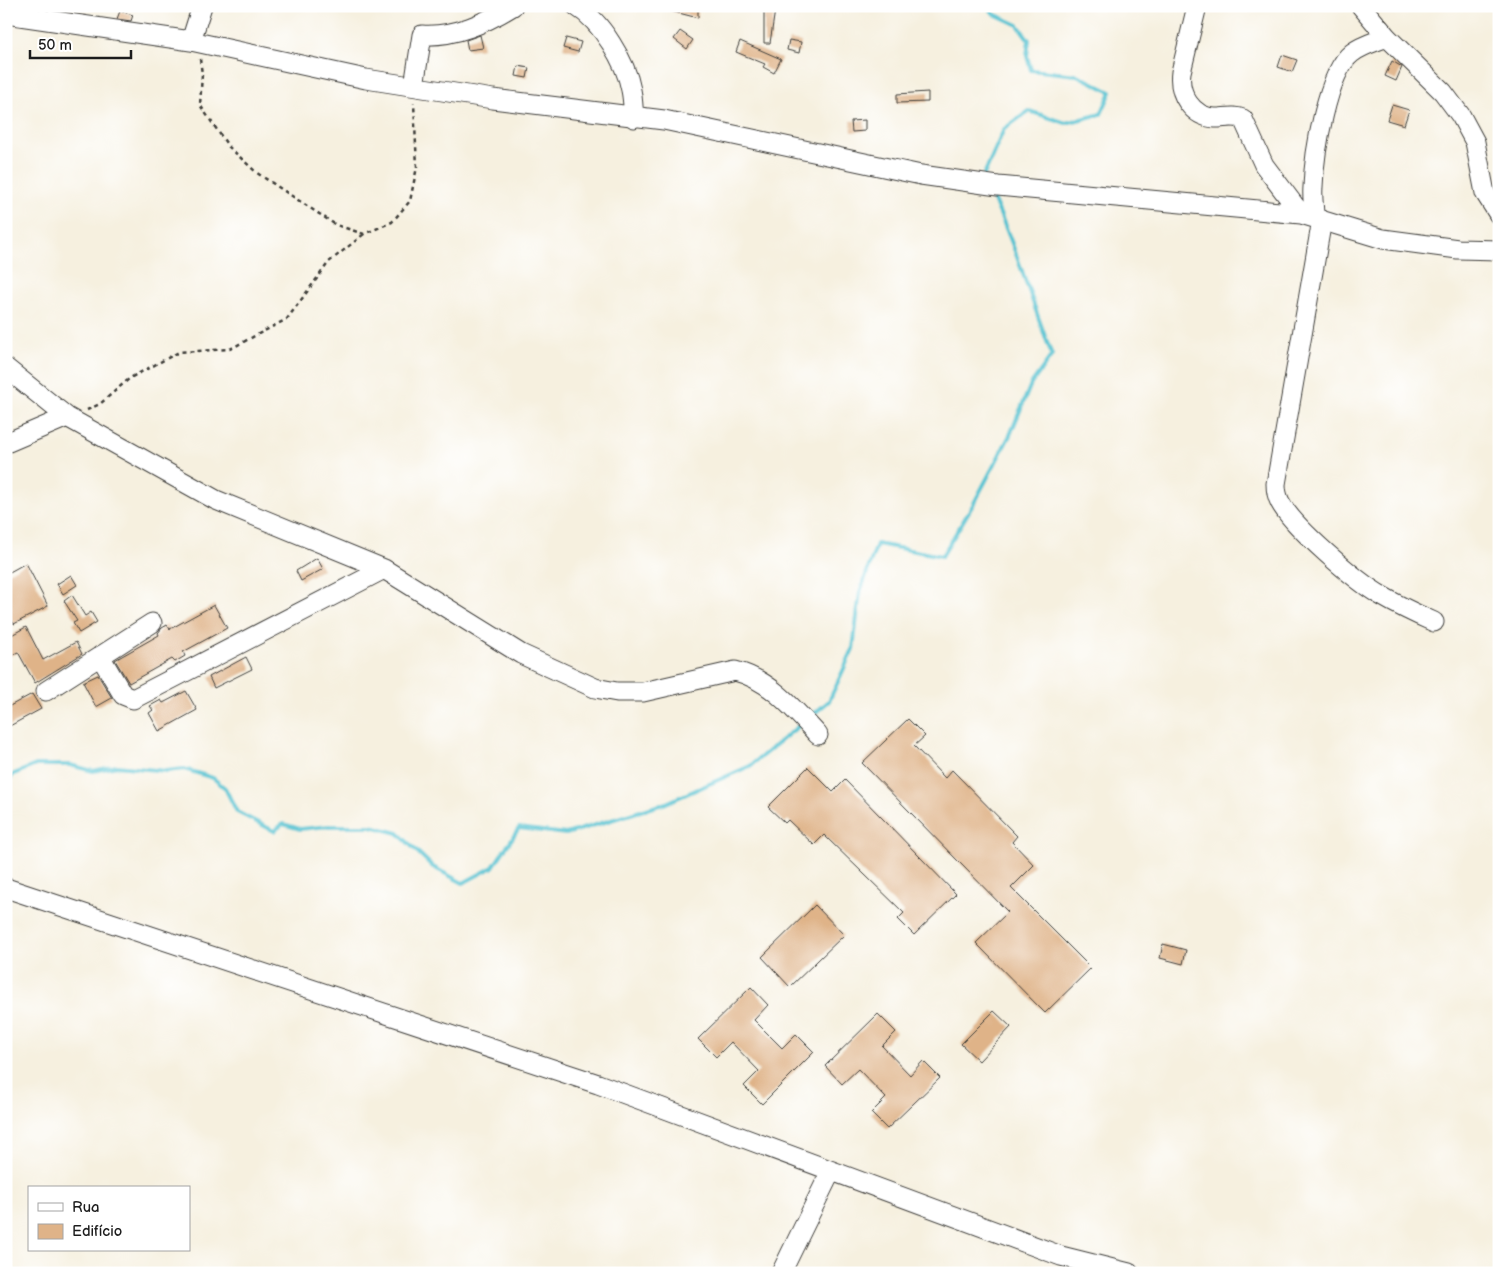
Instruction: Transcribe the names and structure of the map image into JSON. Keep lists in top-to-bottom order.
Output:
{
  "legend": ["Rua", "Edifício"],
  "scale_bar": "50 m"
}
